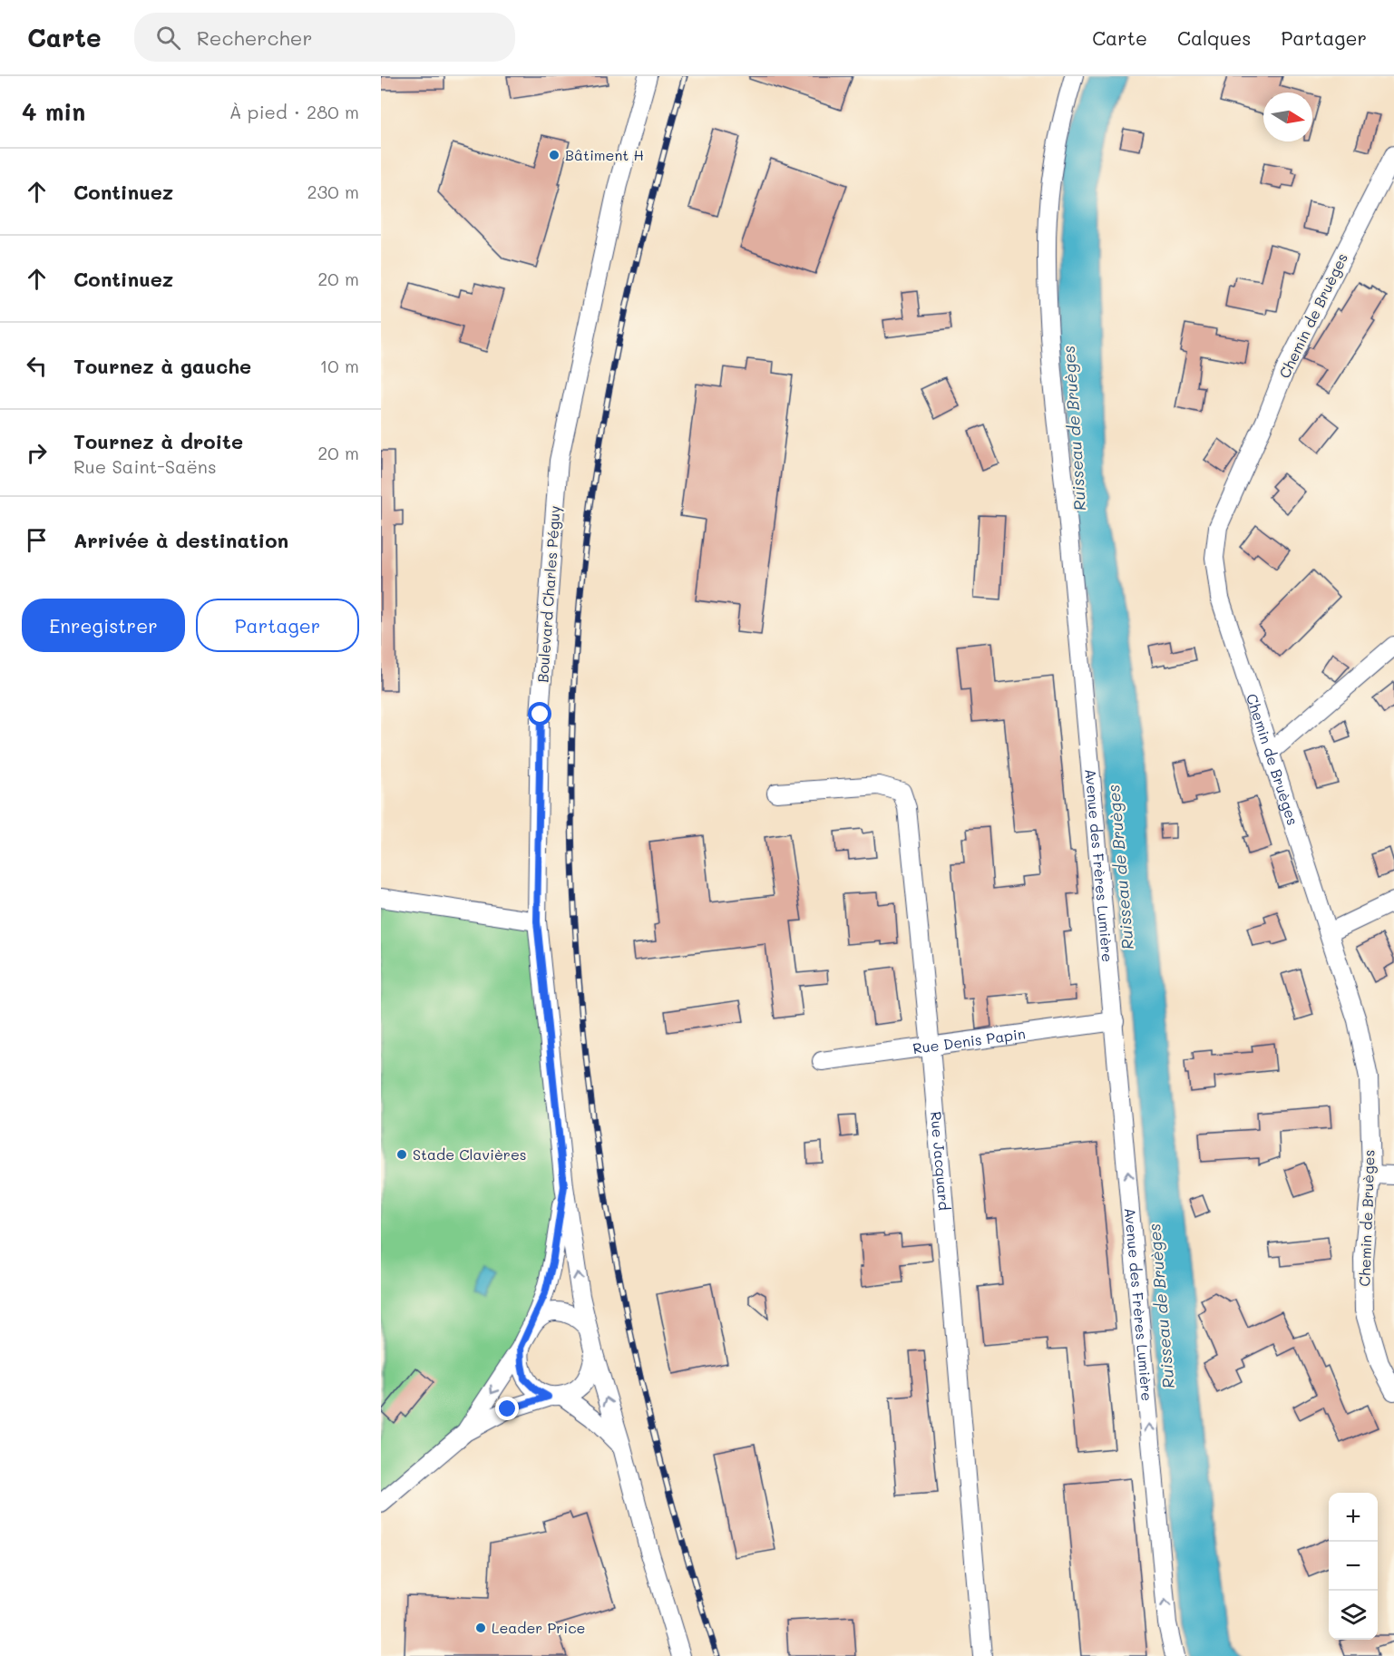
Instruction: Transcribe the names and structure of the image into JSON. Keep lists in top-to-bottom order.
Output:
{
  "streets": {
    "street": [
      "Chemin de Bruèges",
      "Boulevard Charles Péguy",
      "Avenue des Frères Lumière",
      "Rue Denis Papin",
      "Rue Jacquard"
    ]
  },
  "crossings": [
    ["Avenue des Frères Lumière", "Rue Denis Papin"],
    ["Rue Denis Papin", "Rue Jacquard"]
  ],
  "one_way": ["Avenue des Frères Lumière"],
  "water": ["Ruisseau de Bruèges"],
  "places": ["Bâtiment H", "Stade Clavières", "Leader Price"],
  "north": "right",
  "page": {
    "header": "Carte",
    "search": "Rechercher",
    "nav": ["Carte", "Calques", "Partager"],
    "heading": ["4 min", "À pied · 280 m"],
    "list": [
      ["Continuez", "230 m"],
      ["Continuez", "20 m"],
      ["Tournez à gauche", "10 m"],
      ["Tournez à droite", "Rue Saint-Saëns", "20 m"],
      "Arrivée à destination"
    ],
    "buttons": ["Enregistrer", "Partager"],
    "map_buttons": ["+", "−"]
  }
}
